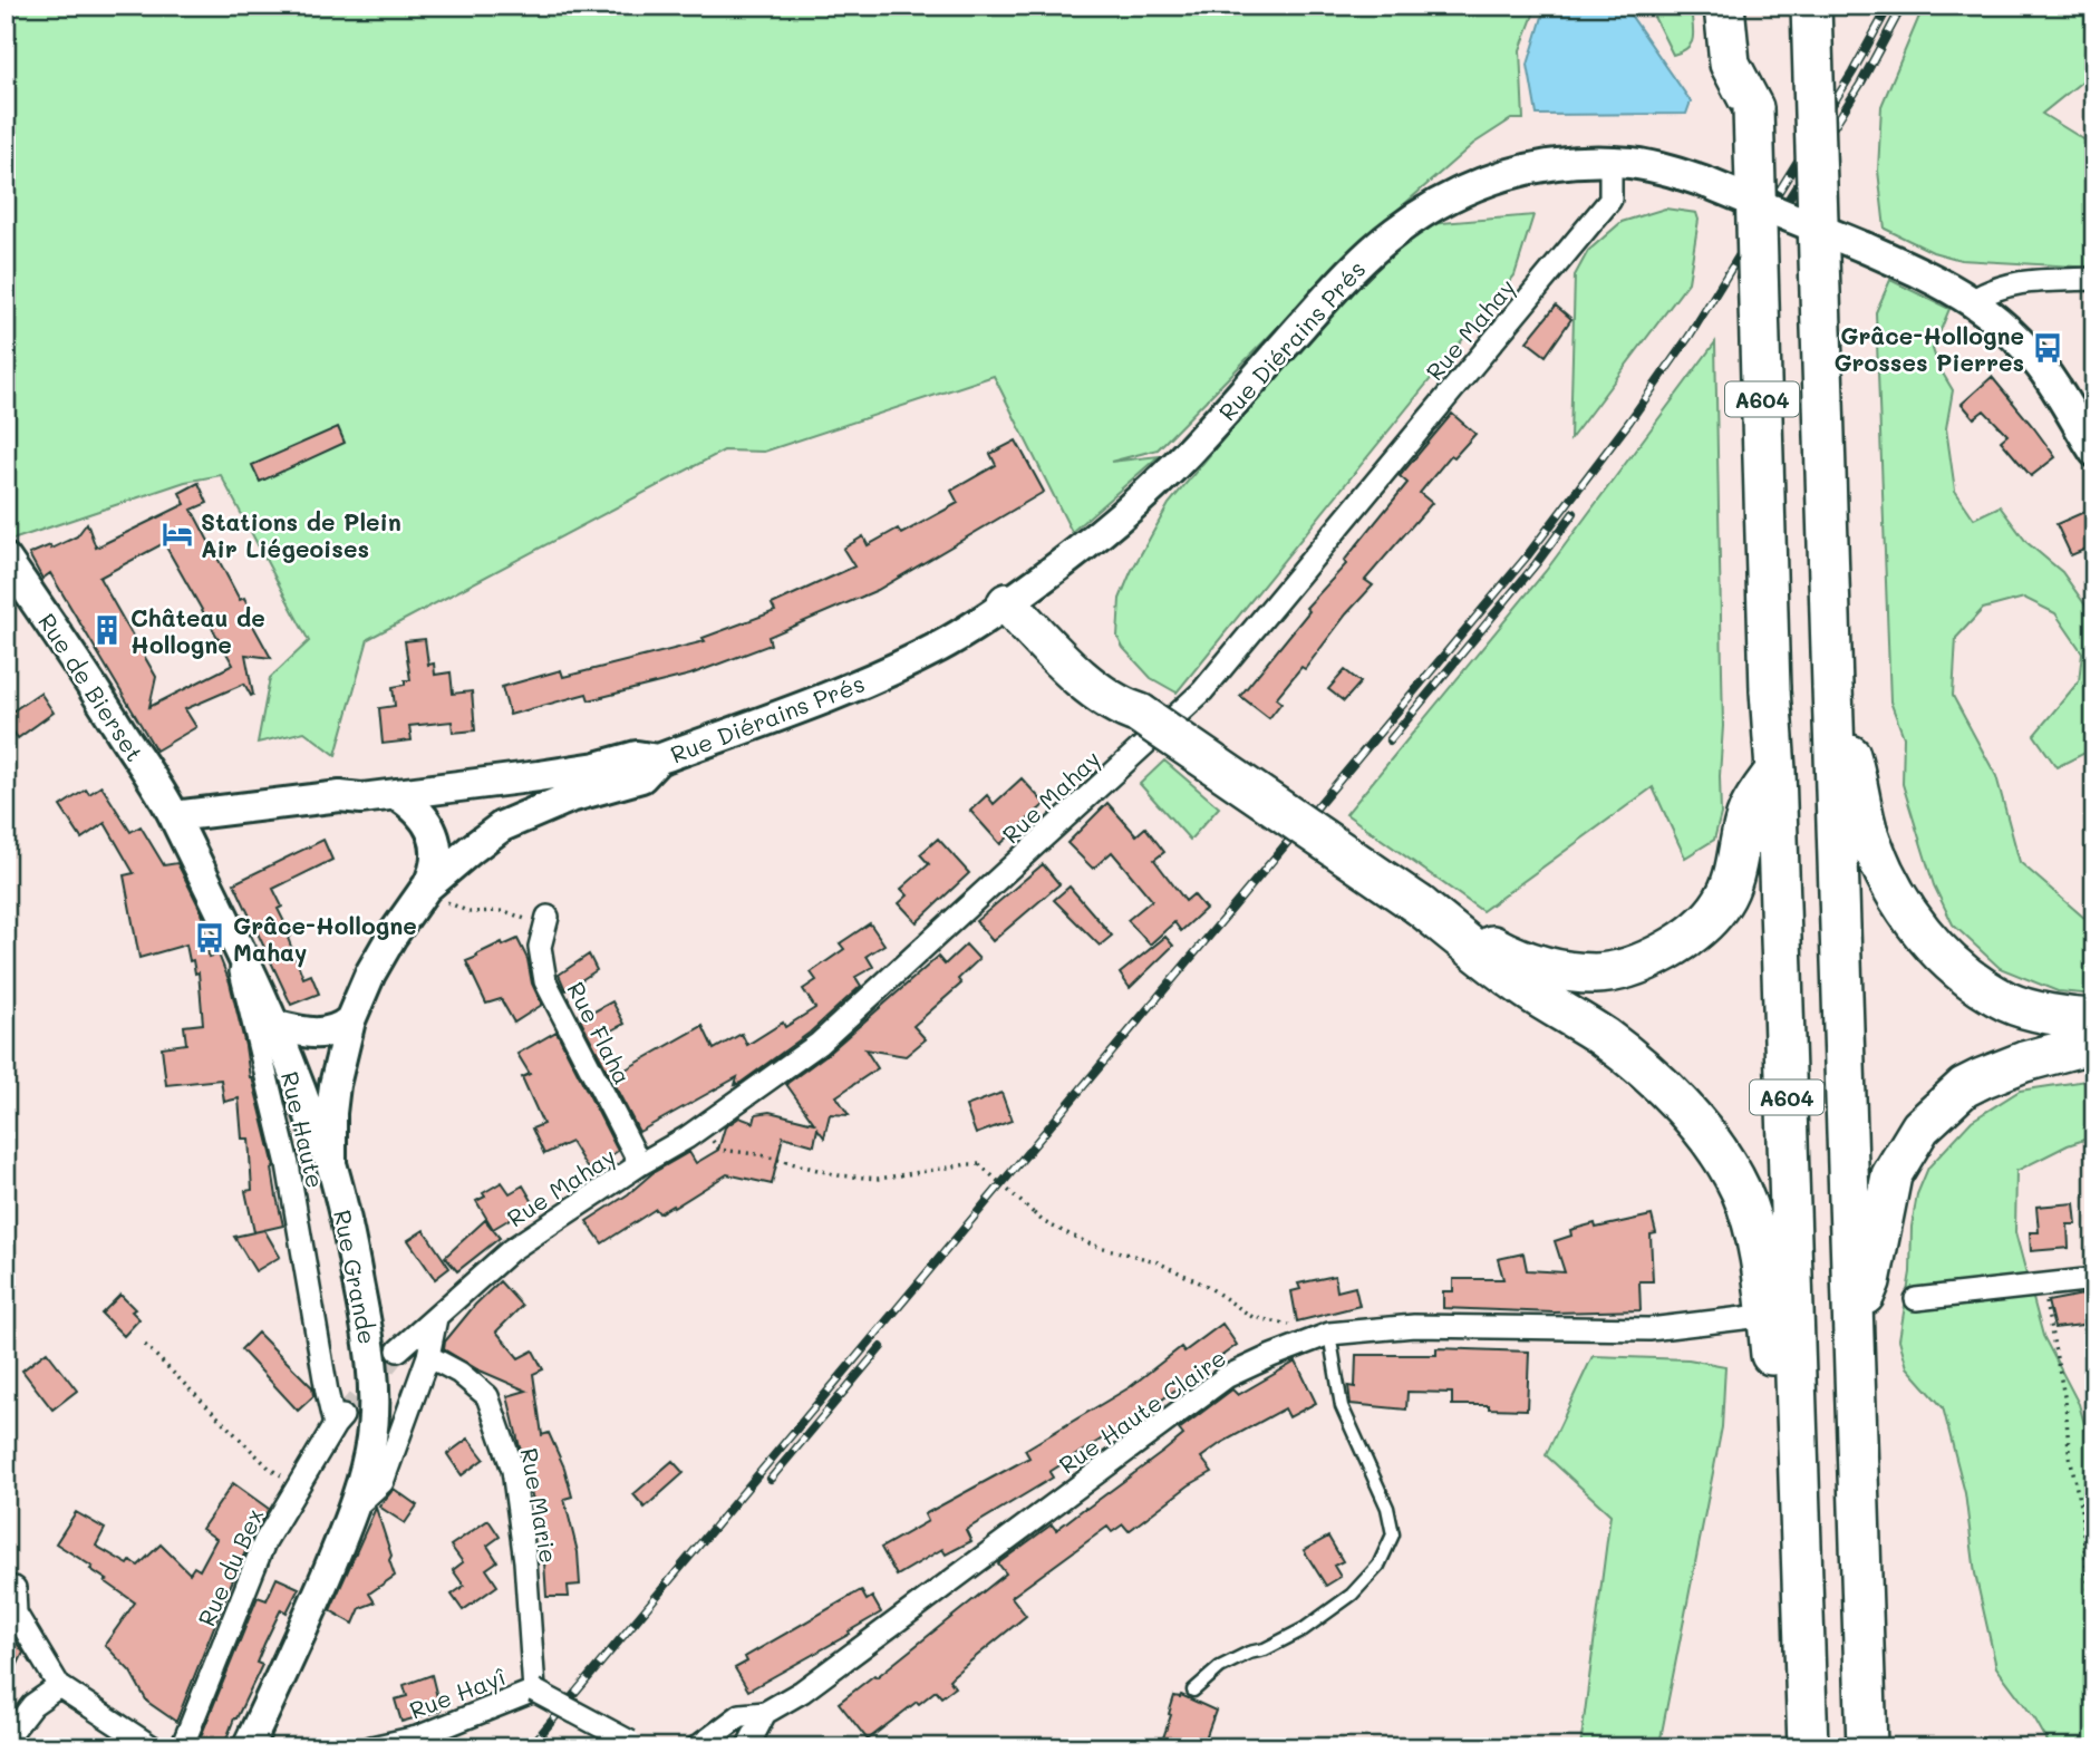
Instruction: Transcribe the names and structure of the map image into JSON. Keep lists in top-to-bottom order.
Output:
{
  "streets": {
    "highway": ["A604"],
    "main road": ["Rue Diérains Prés", "Rue de Bierset", "Rue Grande"],
    "street": [
      "Rue Mahay",
      "Rue Flaha",
      "Rue Haute",
      "Rue Haute Claire",
      "Rue Marie",
      "Rue du Bex",
      "Rue Hayî"
    ]
  },
  "crossings": [
    ["Rue Mahay", "Rue Diérains Prés"],
    ["Rue Mahay", "Rue Flaha"],
    ["Rue Diérains Prés", "Rue de Bierset"],
    ["Rue Diérains Prés", "Rue Grande"],
    ["Rue de Bierset", "Rue Grande"],
    ["Rue Haute", "Rue Grande"],
    ["Rue Haute", "Rue du Bex"],
    ["Rue Marie", "Rue Hayî"]
  ],
  "places": {
    "bus stop": ["Grâce-Hollogne Grosses Pierres", "Grâce-Hollogne Mahay"],
    "hotel": ["Stations de Plein Air Liégeoises"],
    "building": ["Château de Hollogne"]
  }
}
